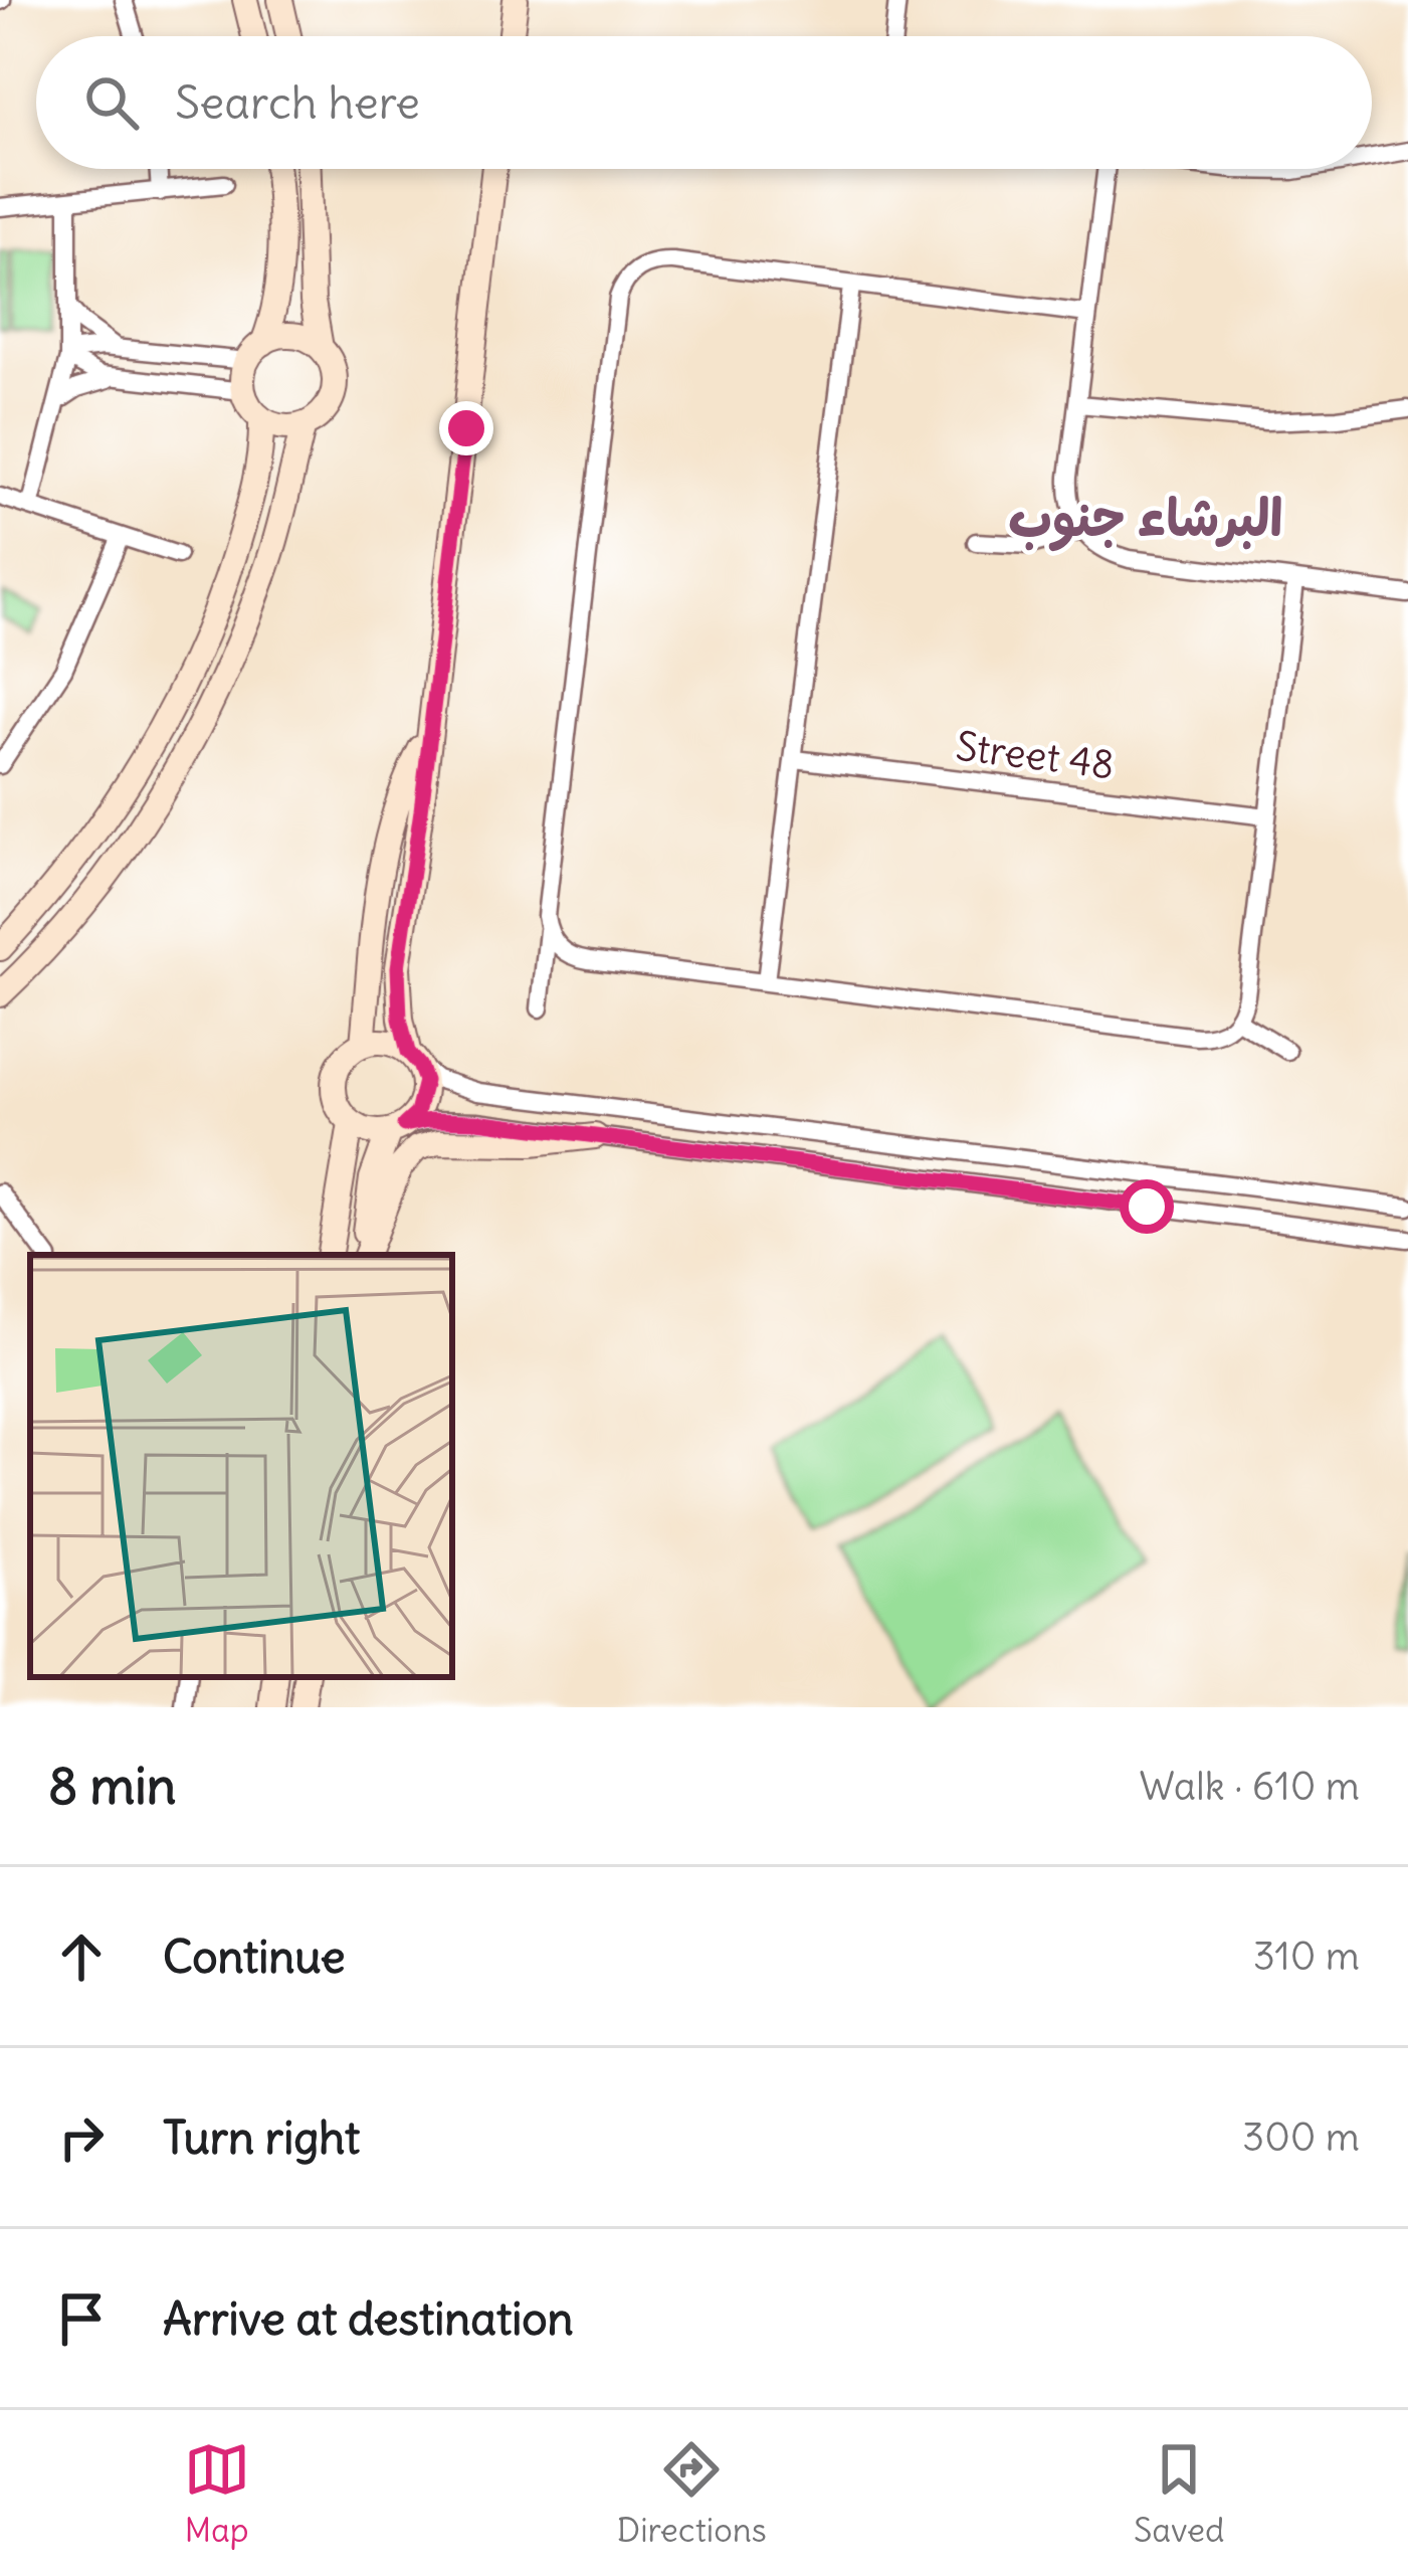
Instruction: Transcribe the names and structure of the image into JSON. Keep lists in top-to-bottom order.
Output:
{
  "streets": {
    "street": ["Street 48"]
  },
  "districts": ["البرشاء جنوب"],
  "page": {
    "search": "Search here",
    "heading": ["8 min", "Walk · 610 m"],
    "list": [
      ["Continue", "310 m"],
      ["Turn right", "300 m"],
      "Arrive at destination"
    ],
    "nav": ["Map", "Directions", "Saved"]
  }
}
